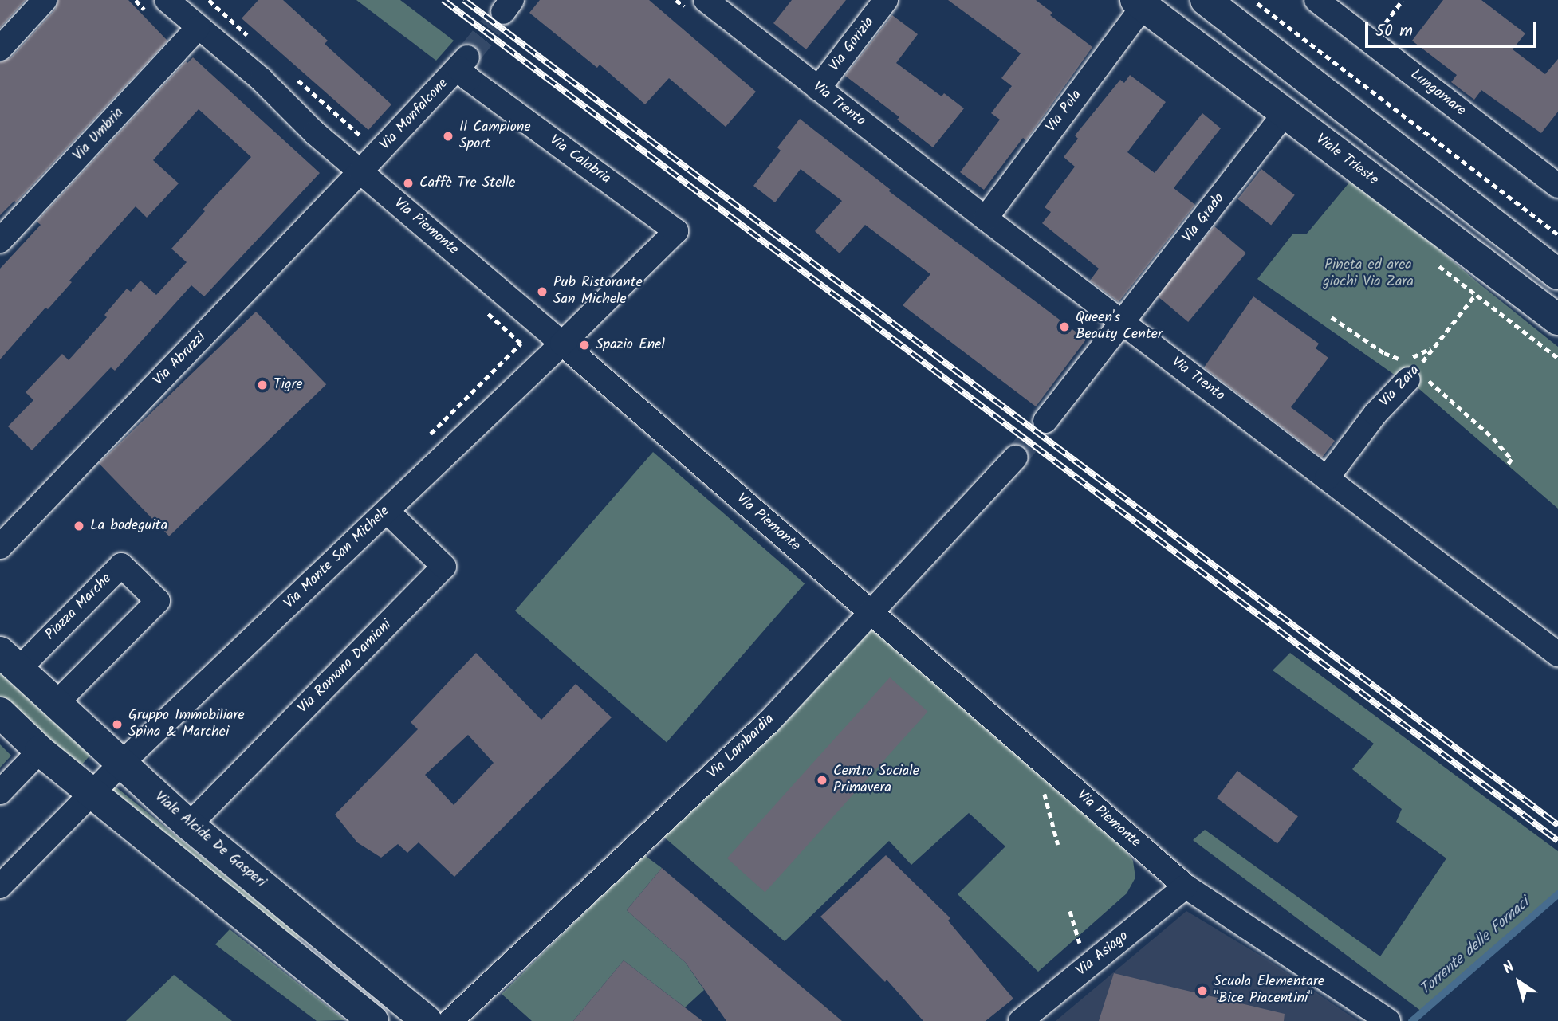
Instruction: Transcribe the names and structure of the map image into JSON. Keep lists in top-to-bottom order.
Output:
{
  "streets": {
    "street": [
      "Via Gorizia",
      "Lungomare",
      "Via Trento",
      "Via Pola",
      "Via Monfalcone",
      "Via Umbria",
      "Via Calabria",
      "Viale Trieste",
      "Via Grado",
      "Via Piemonte",
      "Via Abruzzi",
      "Via Zara",
      "Via Monte San Michele",
      "Piazza Marche",
      "Via Romano Damiani",
      "Via Lombardia",
      "Viale Alcide De Gasperi",
      "Via Asiago"
    ]
  },
  "crossings": [
    ["Via Gorizia", "Via Trento"],
    ["Via Trento", "Via Pola"],
    ["Via Trento", "Via Grado"],
    ["Via Trento", "Via Zara"],
    ["Via Pola", "Viale Trieste"],
    ["Via Monfalcone", "Via Calabria"],
    ["Via Monfalcone", "Via Piemonte"],
    ["Via Monfalcone", "Via Abruzzi"],
    ["Via Umbria", "Via Piemonte"],
    ["Via Calabria", "Via Monte San Michele"],
    ["Viale Trieste", "Via Grado"],
    ["Viale Trieste", "Via Zara"],
    ["Via Piemonte", "Via Abruzzi"],
    ["Via Piemonte", "Via Monte San Michele"],
    ["Via Piemonte", "Via Lombardia"],
    ["Via Piemonte", "Via Asiago"],
    ["Via Monte San Michele", "Via Romano Damiani"],
    ["Via Monte San Michele", "Viale Alcide De Gasperi"],
    ["Piazza Marche", "Viale Alcide De Gasperi"],
    ["Via Romano Damiani", "Viale Alcide De Gasperi"]
  ],
  "water": ["Torrente delle Fornaci"],
  "parks": ["Pineta ed area giochi Via Zara"],
  "places": [
    "Il Campione Sport",
    "Caffè Tre Stelle",
    "Pub Ristorante San Michele",
    "Queen's Beauty Center",
    "Spazio Enel",
    "Tigre",
    "La bodeguita",
    "Gruppo Immobiliare Spina & Marchei",
    "Centro Sociale Primavera",
    "Scuola Elementare \"Bice Piacentini\""
  ],
  "scale_bar": "50 m",
  "north": "top left"
}
